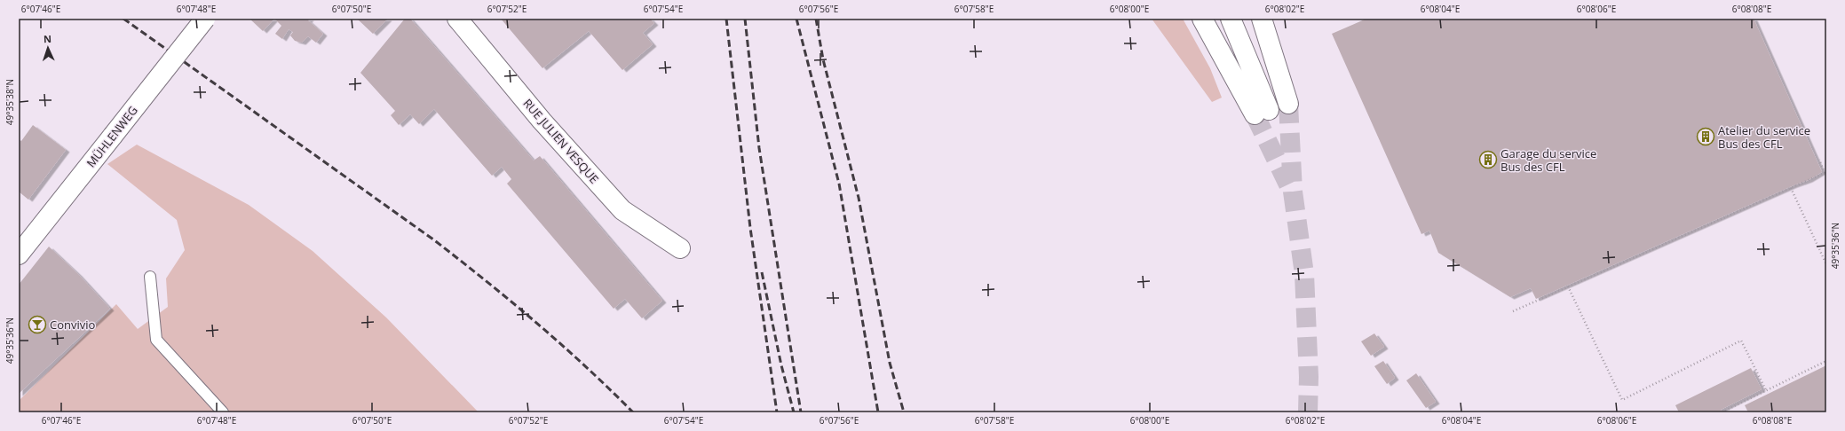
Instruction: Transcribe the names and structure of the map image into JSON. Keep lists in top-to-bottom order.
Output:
{
  "streets": {
    "main road": ["MÜHLENWEG", "RUE JULIEN VESQUE"]
  },
  "places": {
    "building": ["Atelier du service Bus des CFL", "Garage du service Bus des CFL"],
    "bar": ["Convivio"]
  },
  "north": "top",
  "coordinates": [
    "6°07'46\"E",
    "6°07'48\"E",
    "6°07'50\"E",
    "6°07'52\"E",
    "6°07'54\"E",
    "6°07'56\"E",
    "6°07'58\"E",
    "6°08'00\"E",
    "6°08'02\"E",
    "6°08'04\"E",
    "6°08'06\"E",
    "6°08'08\"E",
    "49°35'38\"N",
    "49°35'36\"N"
  ]
}
